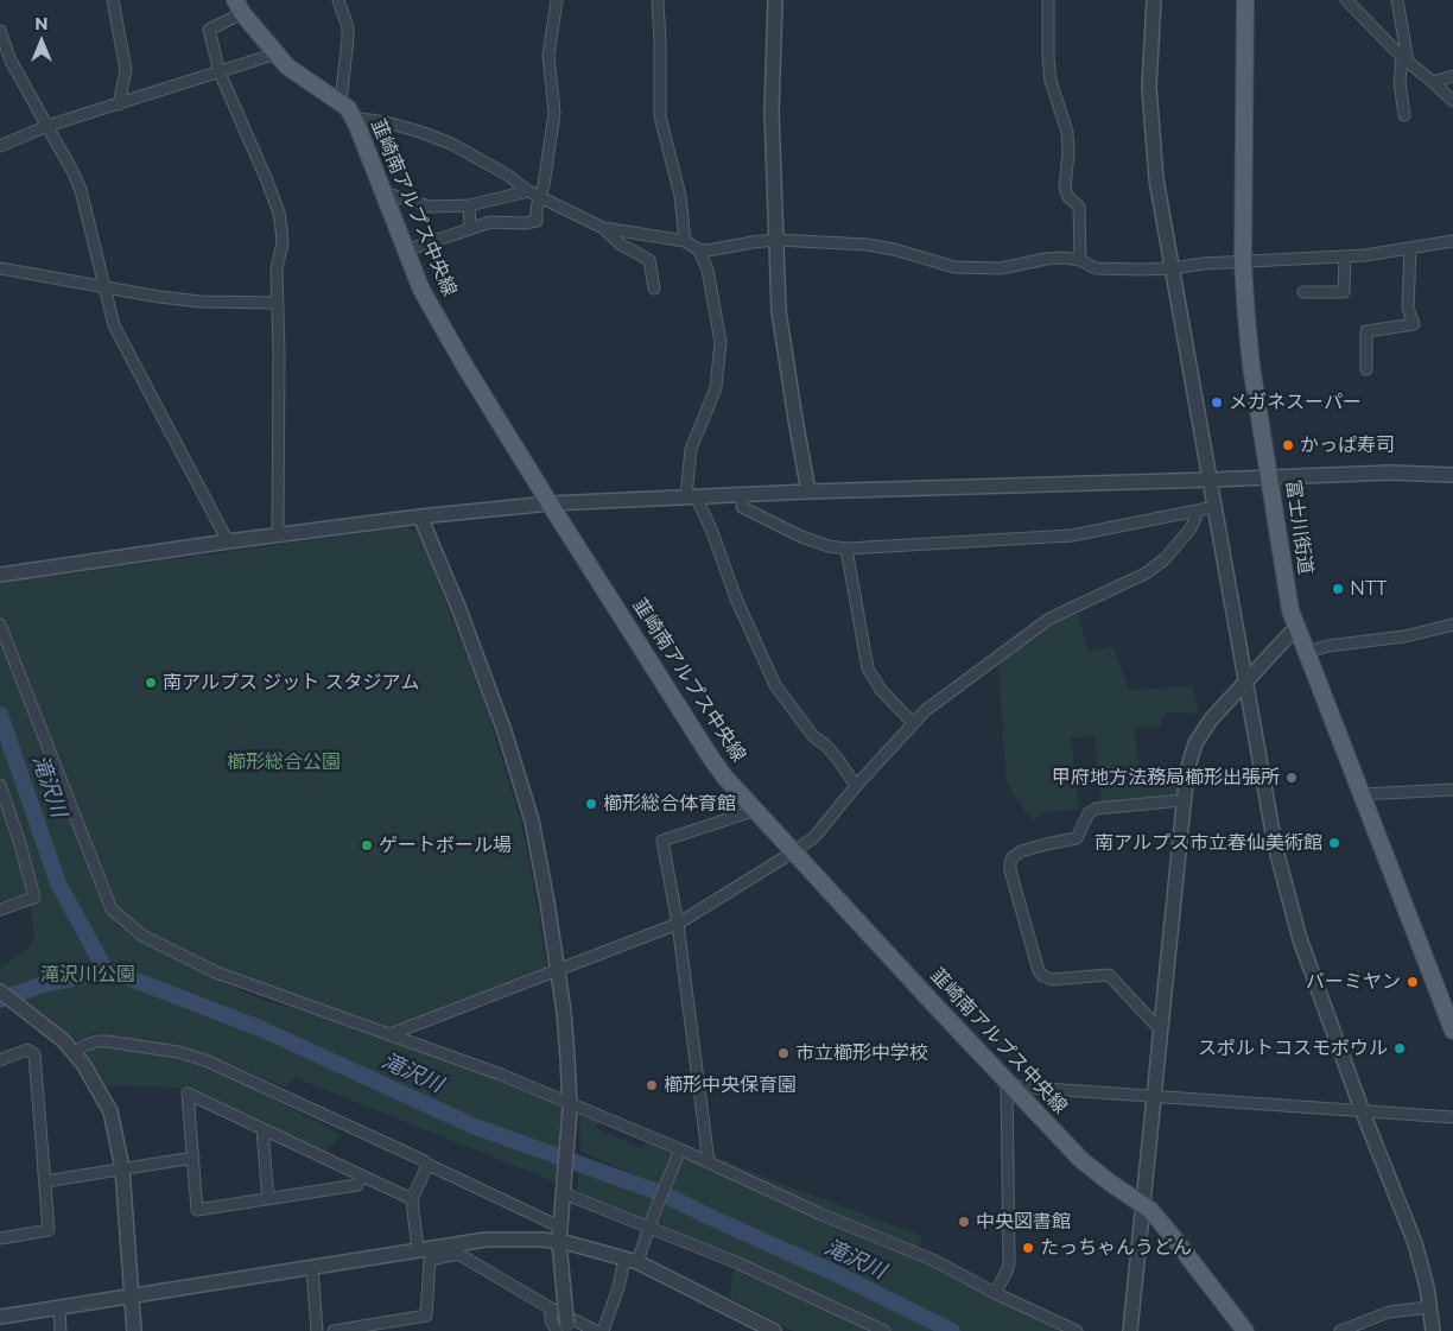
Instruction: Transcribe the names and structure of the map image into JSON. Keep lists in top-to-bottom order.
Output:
{
  "streets": {
    "main road": ["韮崎南アルプス中央線", "富士川街道"]
  },
  "water": ["滝沢川"],
  "parks": ["櫛形総合公園", "滝沢川公園"],
  "places": [
    "メガネスーパー",
    "かっぱ寿司",
    "NTT",
    "南アルプス ジット スタジアム",
    "甲府地方法務局櫛形出張所",
    "櫛形総合体育館",
    "南アルプス市立春仙美術館",
    "ゲートボール場",
    "バーミヤン",
    "スポルトコスモボウル",
    "市立櫛形中学校",
    "櫛形中央保育園",
    "中央図書館",
    "たっちゃんうどん"
  ],
  "north": "top"
}
